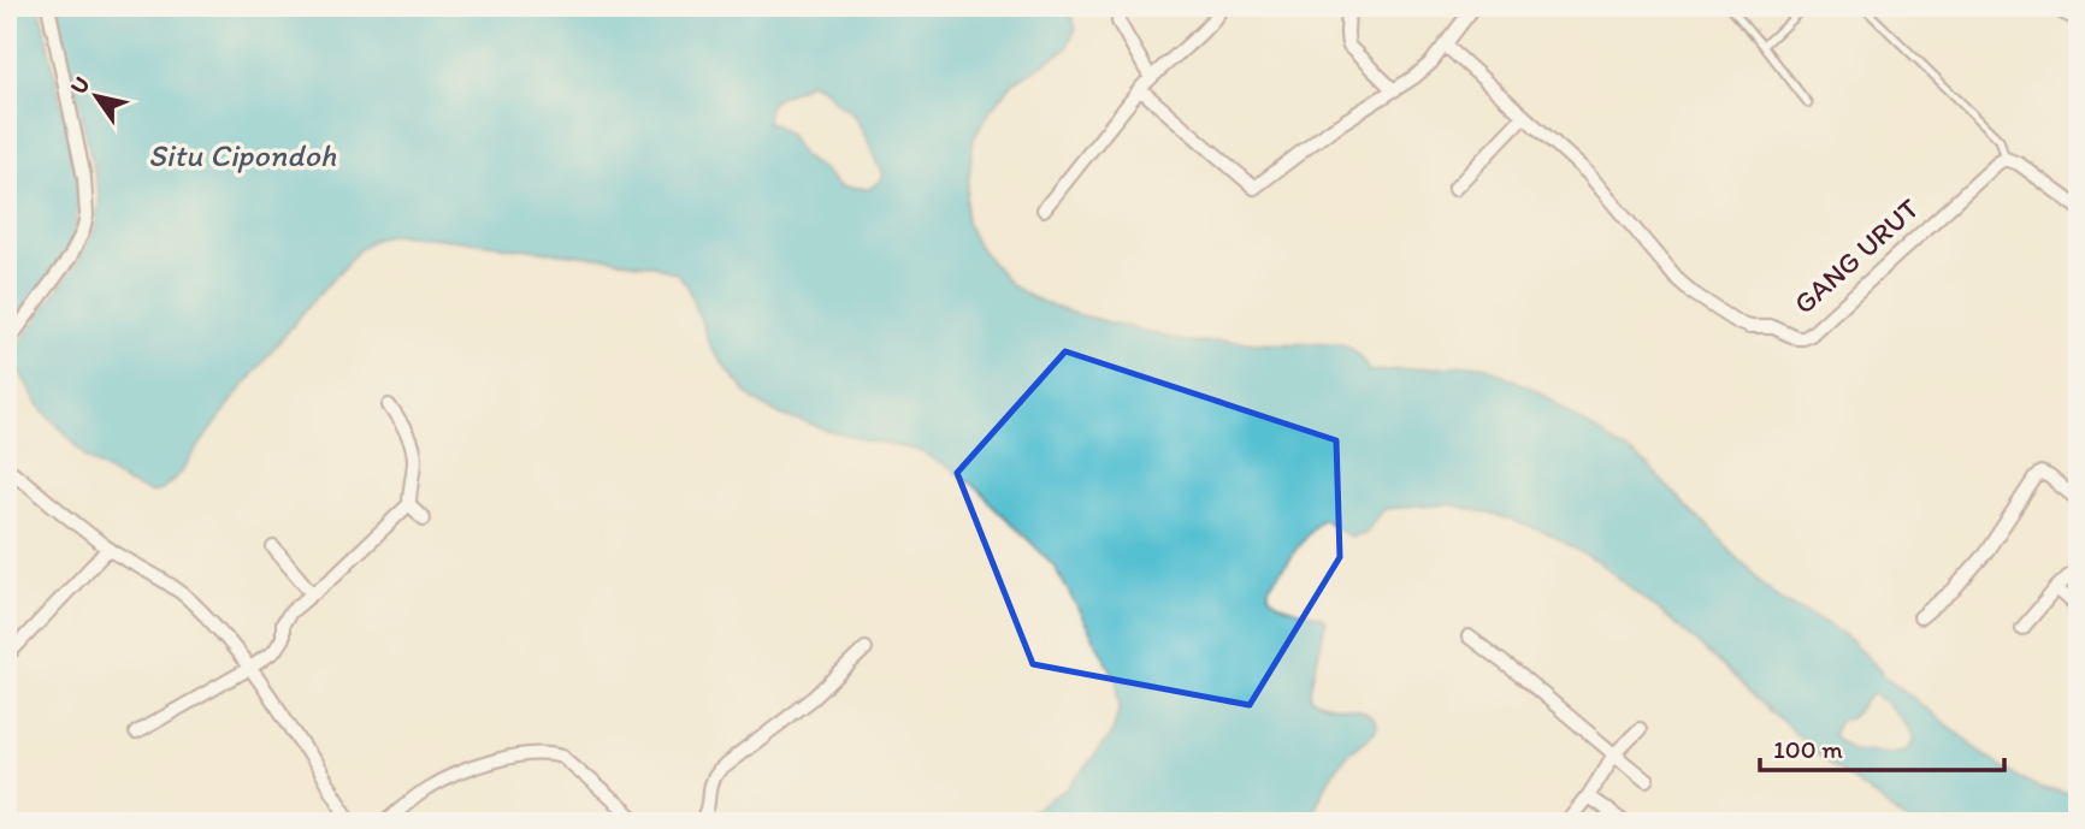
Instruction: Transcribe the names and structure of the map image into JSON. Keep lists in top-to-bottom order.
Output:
{
  "streets": {
    "street": ["GANG URUT"]
  },
  "water": ["Situ Cipondoh"],
  "scale_bar": "100 m",
  "north": "top left"
}
